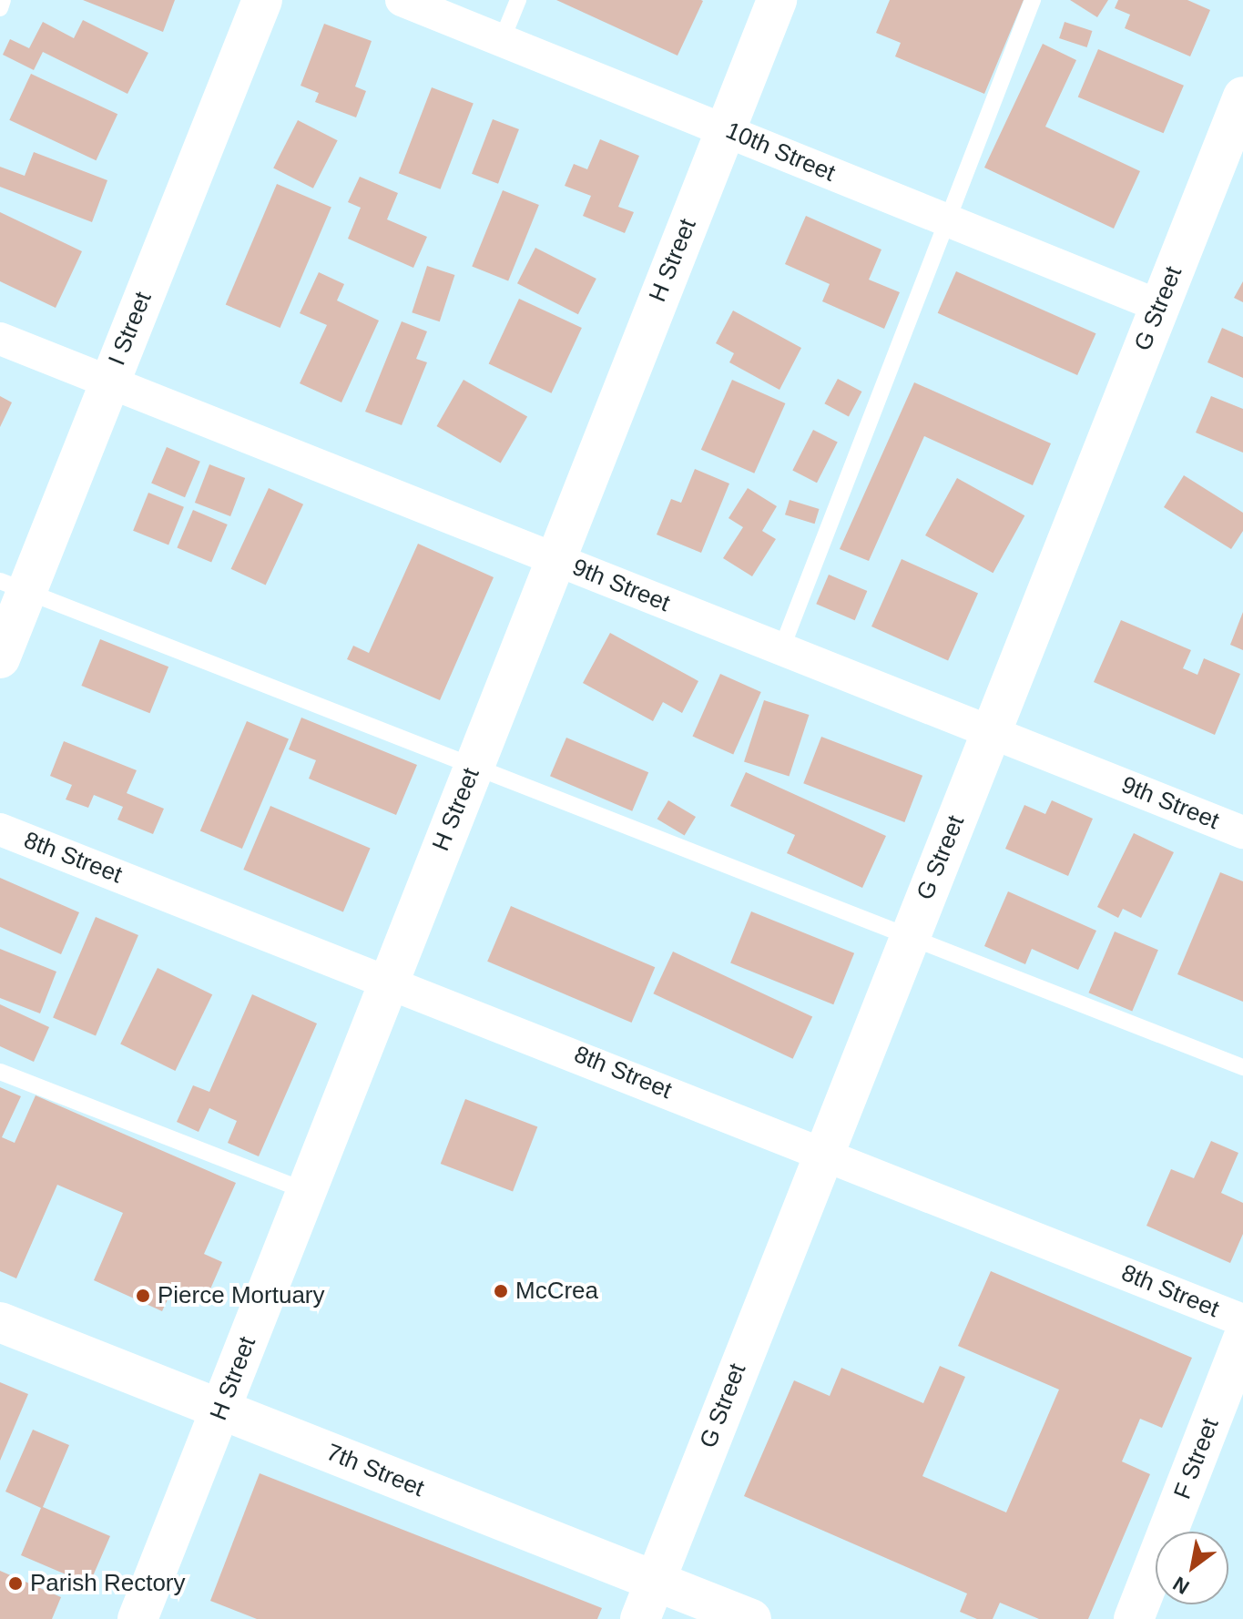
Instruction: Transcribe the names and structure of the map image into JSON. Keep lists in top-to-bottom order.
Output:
{
  "streets": {
    "street": [
      "10th Street",
      "H Street",
      "G Street",
      "I Street",
      "9th Street",
      "8th Street",
      "F Street",
      "7th Street"
    ]
  },
  "crossings": [
    ["10th Street", "H Street"],
    ["10th Street", "G Street"],
    ["H Street", "9th Street"],
    ["H Street", "8th Street"],
    ["H Street", "7th Street"],
    ["G Street", "9th Street"],
    ["G Street", "8th Street"],
    ["G Street", "7th Street"],
    ["I Street", "9th Street"]
  ],
  "places": ["McCrea", "Pierce Mortuary", "Parish Rectory"],
  "north": "bottom left"
}
